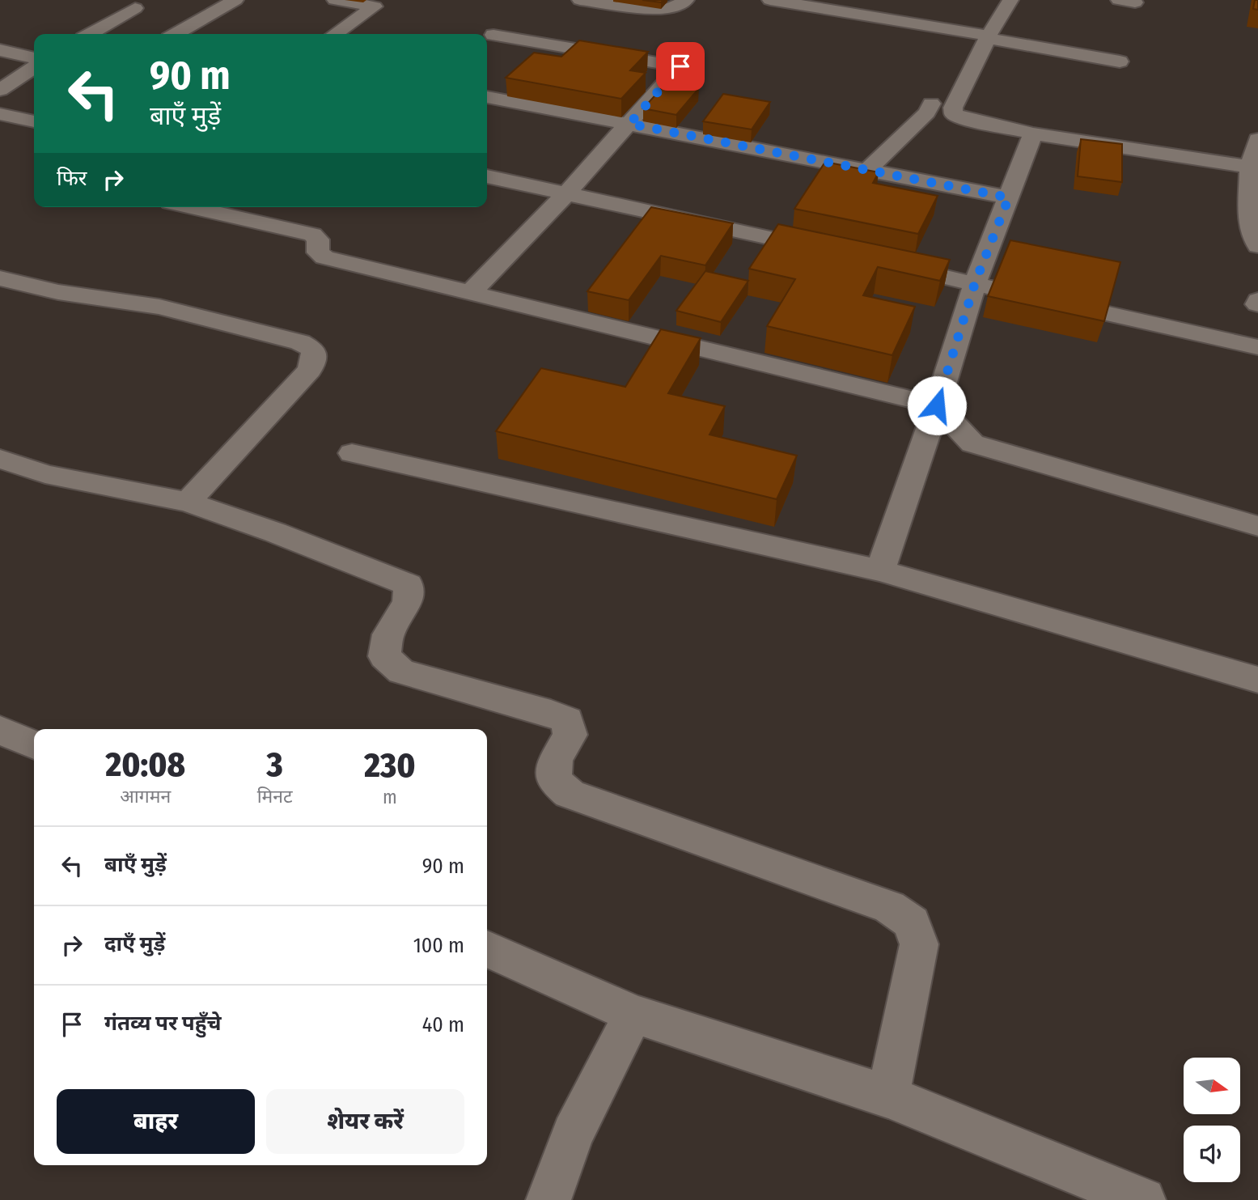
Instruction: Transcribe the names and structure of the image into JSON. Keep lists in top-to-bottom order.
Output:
{
  "north": "right",
  "page": {
    "turn": ["90 m", "बाएँ मुड़ें"],
    "then": "फिर",
    "eta": [
      "20:08",
      "आगमन",
      "3",
      "मिनट",
      "230",
      "m"
    ],
    "list": [
      {
        "name": "बाएँ मुड़ें",
        "value": "90 m"
      },
      {
        "name": "दाएँ मुड़ें",
        "value": "100 m"
      },
      {
        "name": "गंतव्य पर पहुँचे",
        "value": "40 m"
      }
    ],
    "buttons": ["बाहर", "शेयर करें"]
  }
}
